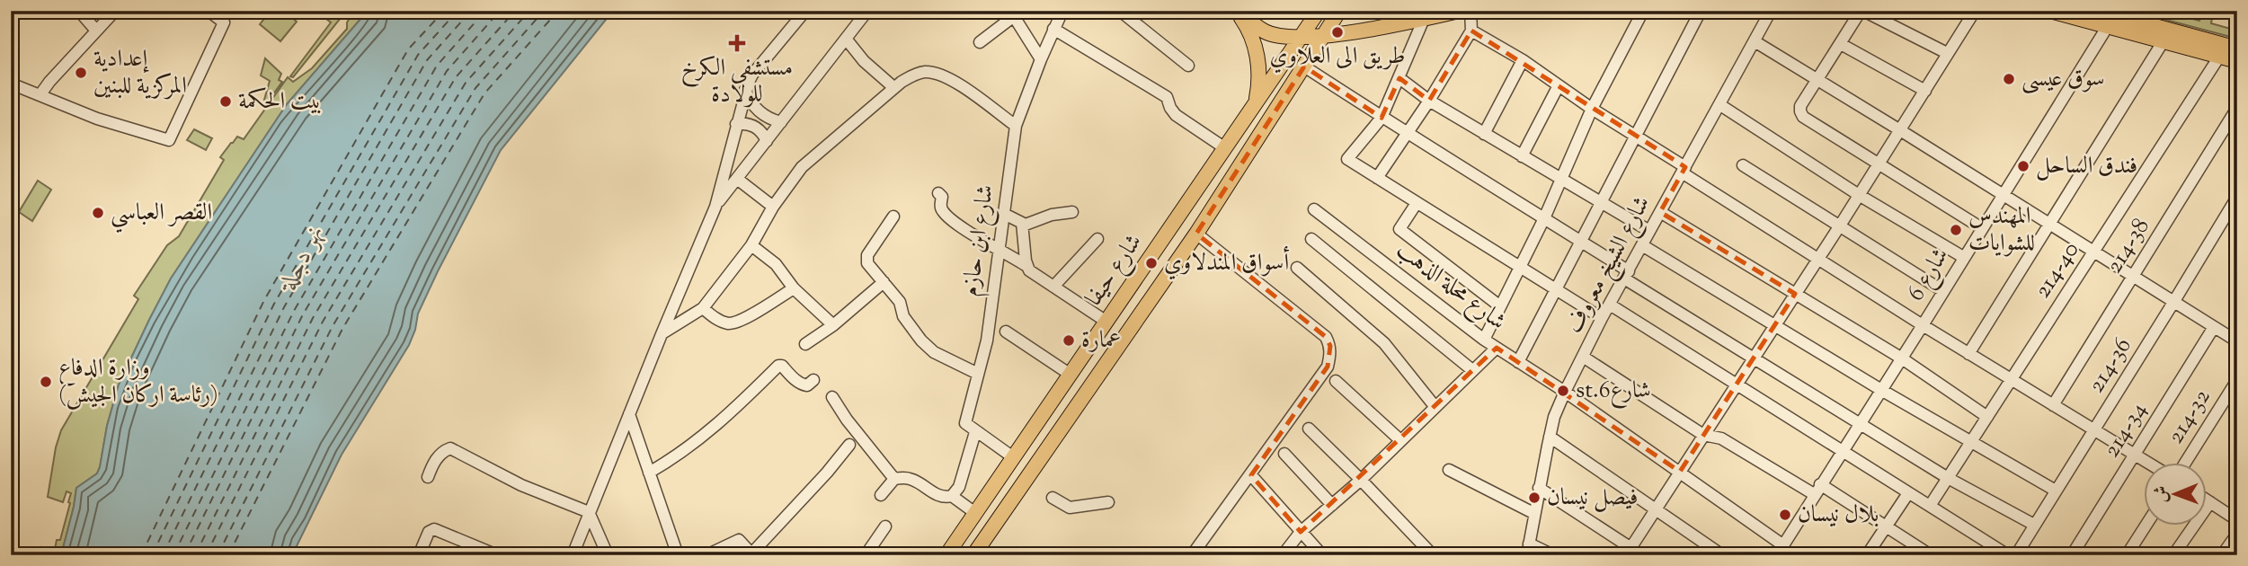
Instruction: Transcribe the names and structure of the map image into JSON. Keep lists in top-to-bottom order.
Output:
{
  "streets": {
    "main road": ["شارع حيفا"],
    "street": [
      "شارع ابن حازم",
      "214-38",
      "شارع الشيخ معروف",
      "214-40",
      "شارع 6",
      "شارع محلة الذهب",
      "214-36",
      "214-32",
      "214-34"
    ]
  },
  "crossings": [
    ["شارع الشيخ معروف", "شارع محلة الذهب"],
    ["شارع 6", "شارع محلة الذهب"]
  ],
  "water": ["نهر دجلة"],
  "places": {
    "other": [
      "طريق الى العلاوي",
      "إعدادية المركزية للبنين",
      "سوق عيسى",
      "بيت الحكمة",
      "فندق الساحل",
      "القصر العباسي",
      "المهندس للشوايات",
      "أسواق المندلاوي",
      "عمارة",
      "وزارة الدفاع (رئاسة اركان الجيش)",
      "st.شارع6",
      "فيصل نيسان",
      "بلال نيسان"
    ],
    "health": ["مستشفى الكرخ للولادة"]
  },
  "north": "left"
}
